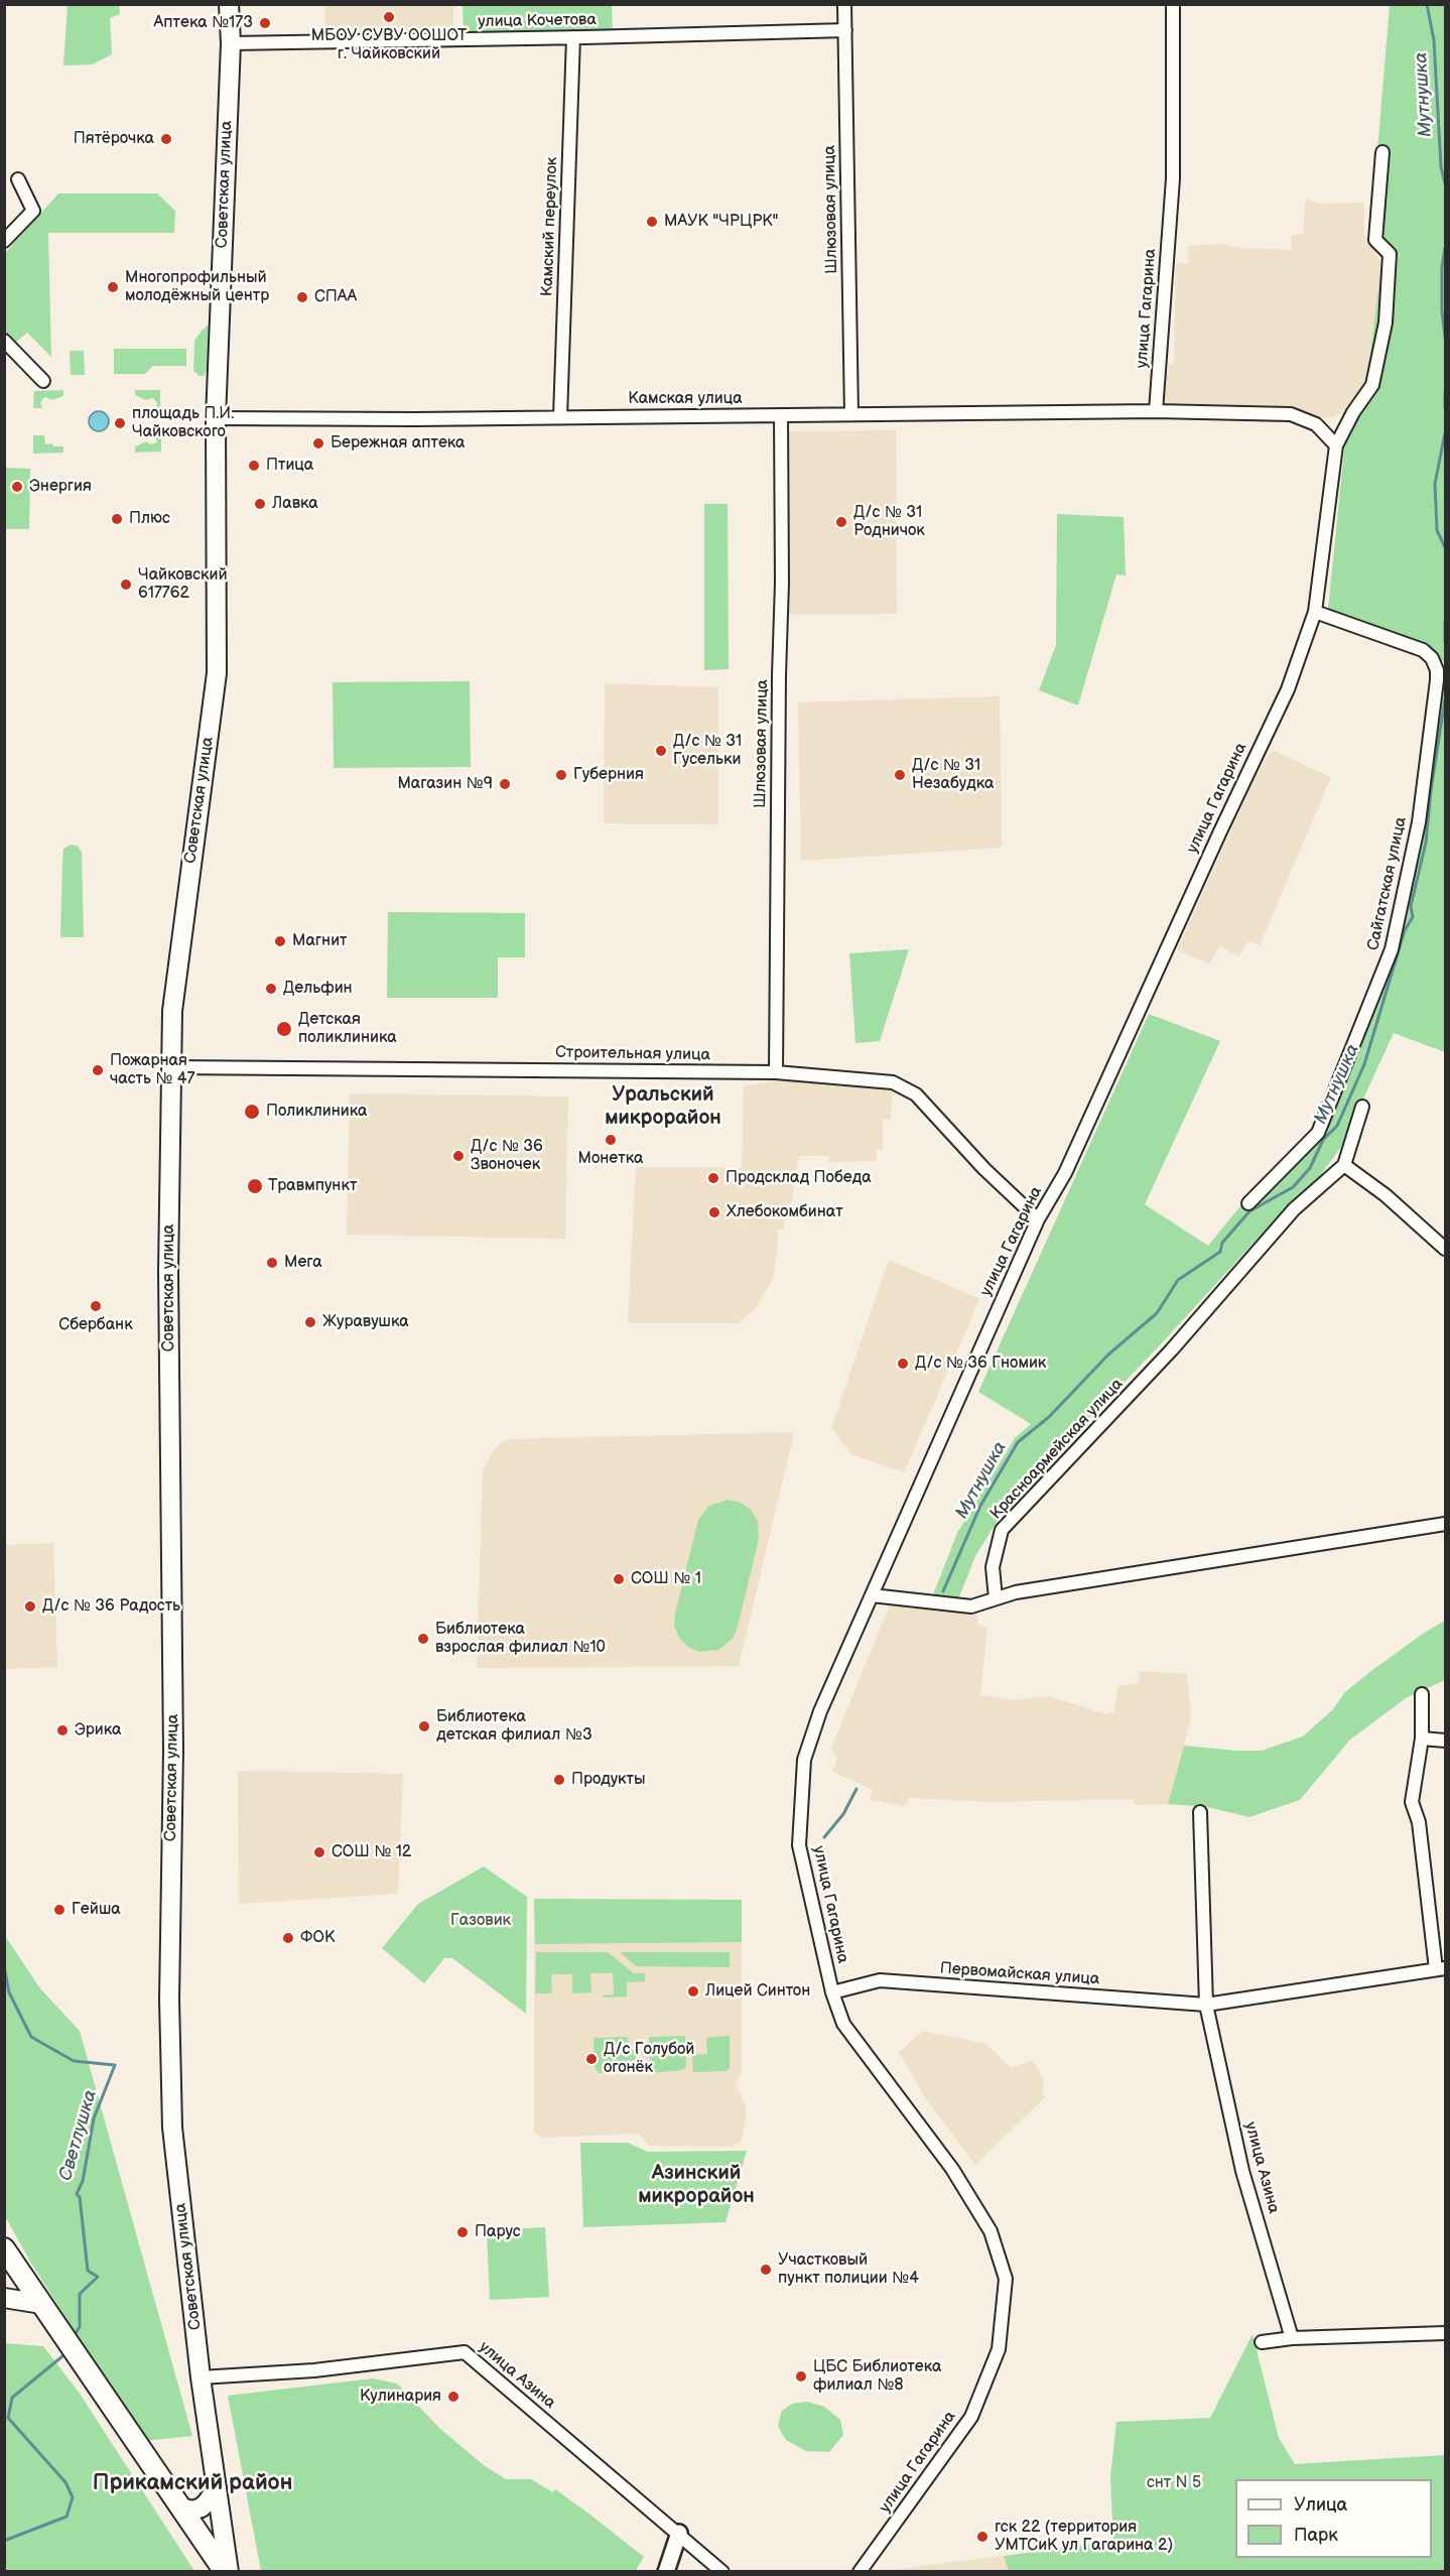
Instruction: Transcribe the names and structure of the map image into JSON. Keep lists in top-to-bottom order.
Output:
{
  "streets": {
    "main road": ["Советская улица"],
    "street": [
      "улица Кочетова",
      "Шлюзовая улица",
      "Камский переулок",
      "улица Гагарина",
      "Камская улица",
      "Сайгатская улица",
      "Строительная улица",
      "Красноармейская улица",
      "Первомайская улица",
      "улица Азина"
    ]
  },
  "crossings": [
    ["улица Кочетова", "Советская улица"],
    ["улица Кочетова", "Шлюзовая улица"],
    ["улица Кочетова", "Камский переулок"],
    ["Советская улица", "Камская улица"],
    ["Советская улица", "Строительная улица"],
    ["Советская улица", "улица Азина"],
    ["Шлюзовая улица", "Камская улица"],
    ["Шлюзовая улица", "Строительная улица"],
    ["Камский переулок", "Камская улица"],
    ["улица Гагарина", "Камская улица"],
    ["улица Гагарина", "Сайгатская улица"],
    ["улица Гагарина", "Строительная улица"],
    ["улица Гагарина", "Первомайская улица"],
    ["Первомайская улица", "улица Азина"]
  ],
  "districts": ["Уральский микрорайон", "Азинский микрорайон", "Прикамский район"],
  "water": ["Мутнушка", "Светлушка"],
  "parks": ["Газовик", "снт N 5"],
  "places": [
    "МБОУ СУВУ ООШОТ г. Чайковский",
    "Аптека №173",
    "Пятёрочка",
    "МАУК \"ЧРЦРК\"",
    "Многопрофильный молодёжный центр",
    "СПАА",
    "площадь П.И. Чайковского",
    "Бережная аптека",
    "Птица",
    "Энергия",
    "Лавка",
    "Плюс",
    "Д/с № 31 Родничок",
    "Чайковский 617762",
    "Д/с № 31 Гусельки",
    "Губерния",
    "Д/с № 31 Незабудка",
    "Магазин №9",
    "Магнит",
    "Дельфин",
    "Детская поликлиника",
    "Пожарная часть № 47",
    "Поликлиника",
    "Монетка",
    "Д/с № 36 Звоночек",
    "Продсклад Победа",
    "Травмпункт",
    "Хлебокомбинат",
    "Мега",
    "Сбербанк",
    "Журавушка",
    "Д/с № 36 Гномик",
    "СОШ № 1",
    "Д/с № 36 Радость",
    "Библиотека взрослая филиал №10",
    "Библиотека детская филиал №3",
    "Эрика",
    "Продукты",
    "СОШ № 12",
    "Гейша",
    "ФОК",
    "Лицей Синтон",
    "Д/с Голубой огонёк",
    "Парус",
    "Участковый пункт полиции №4",
    "ЦБС Библиотека филиал №8",
    "Кулинария",
    "гск 22 (территория УМТСиК ул Гагарина 2)"
  ],
  "legend": ["Улица", "Парк"]
}
